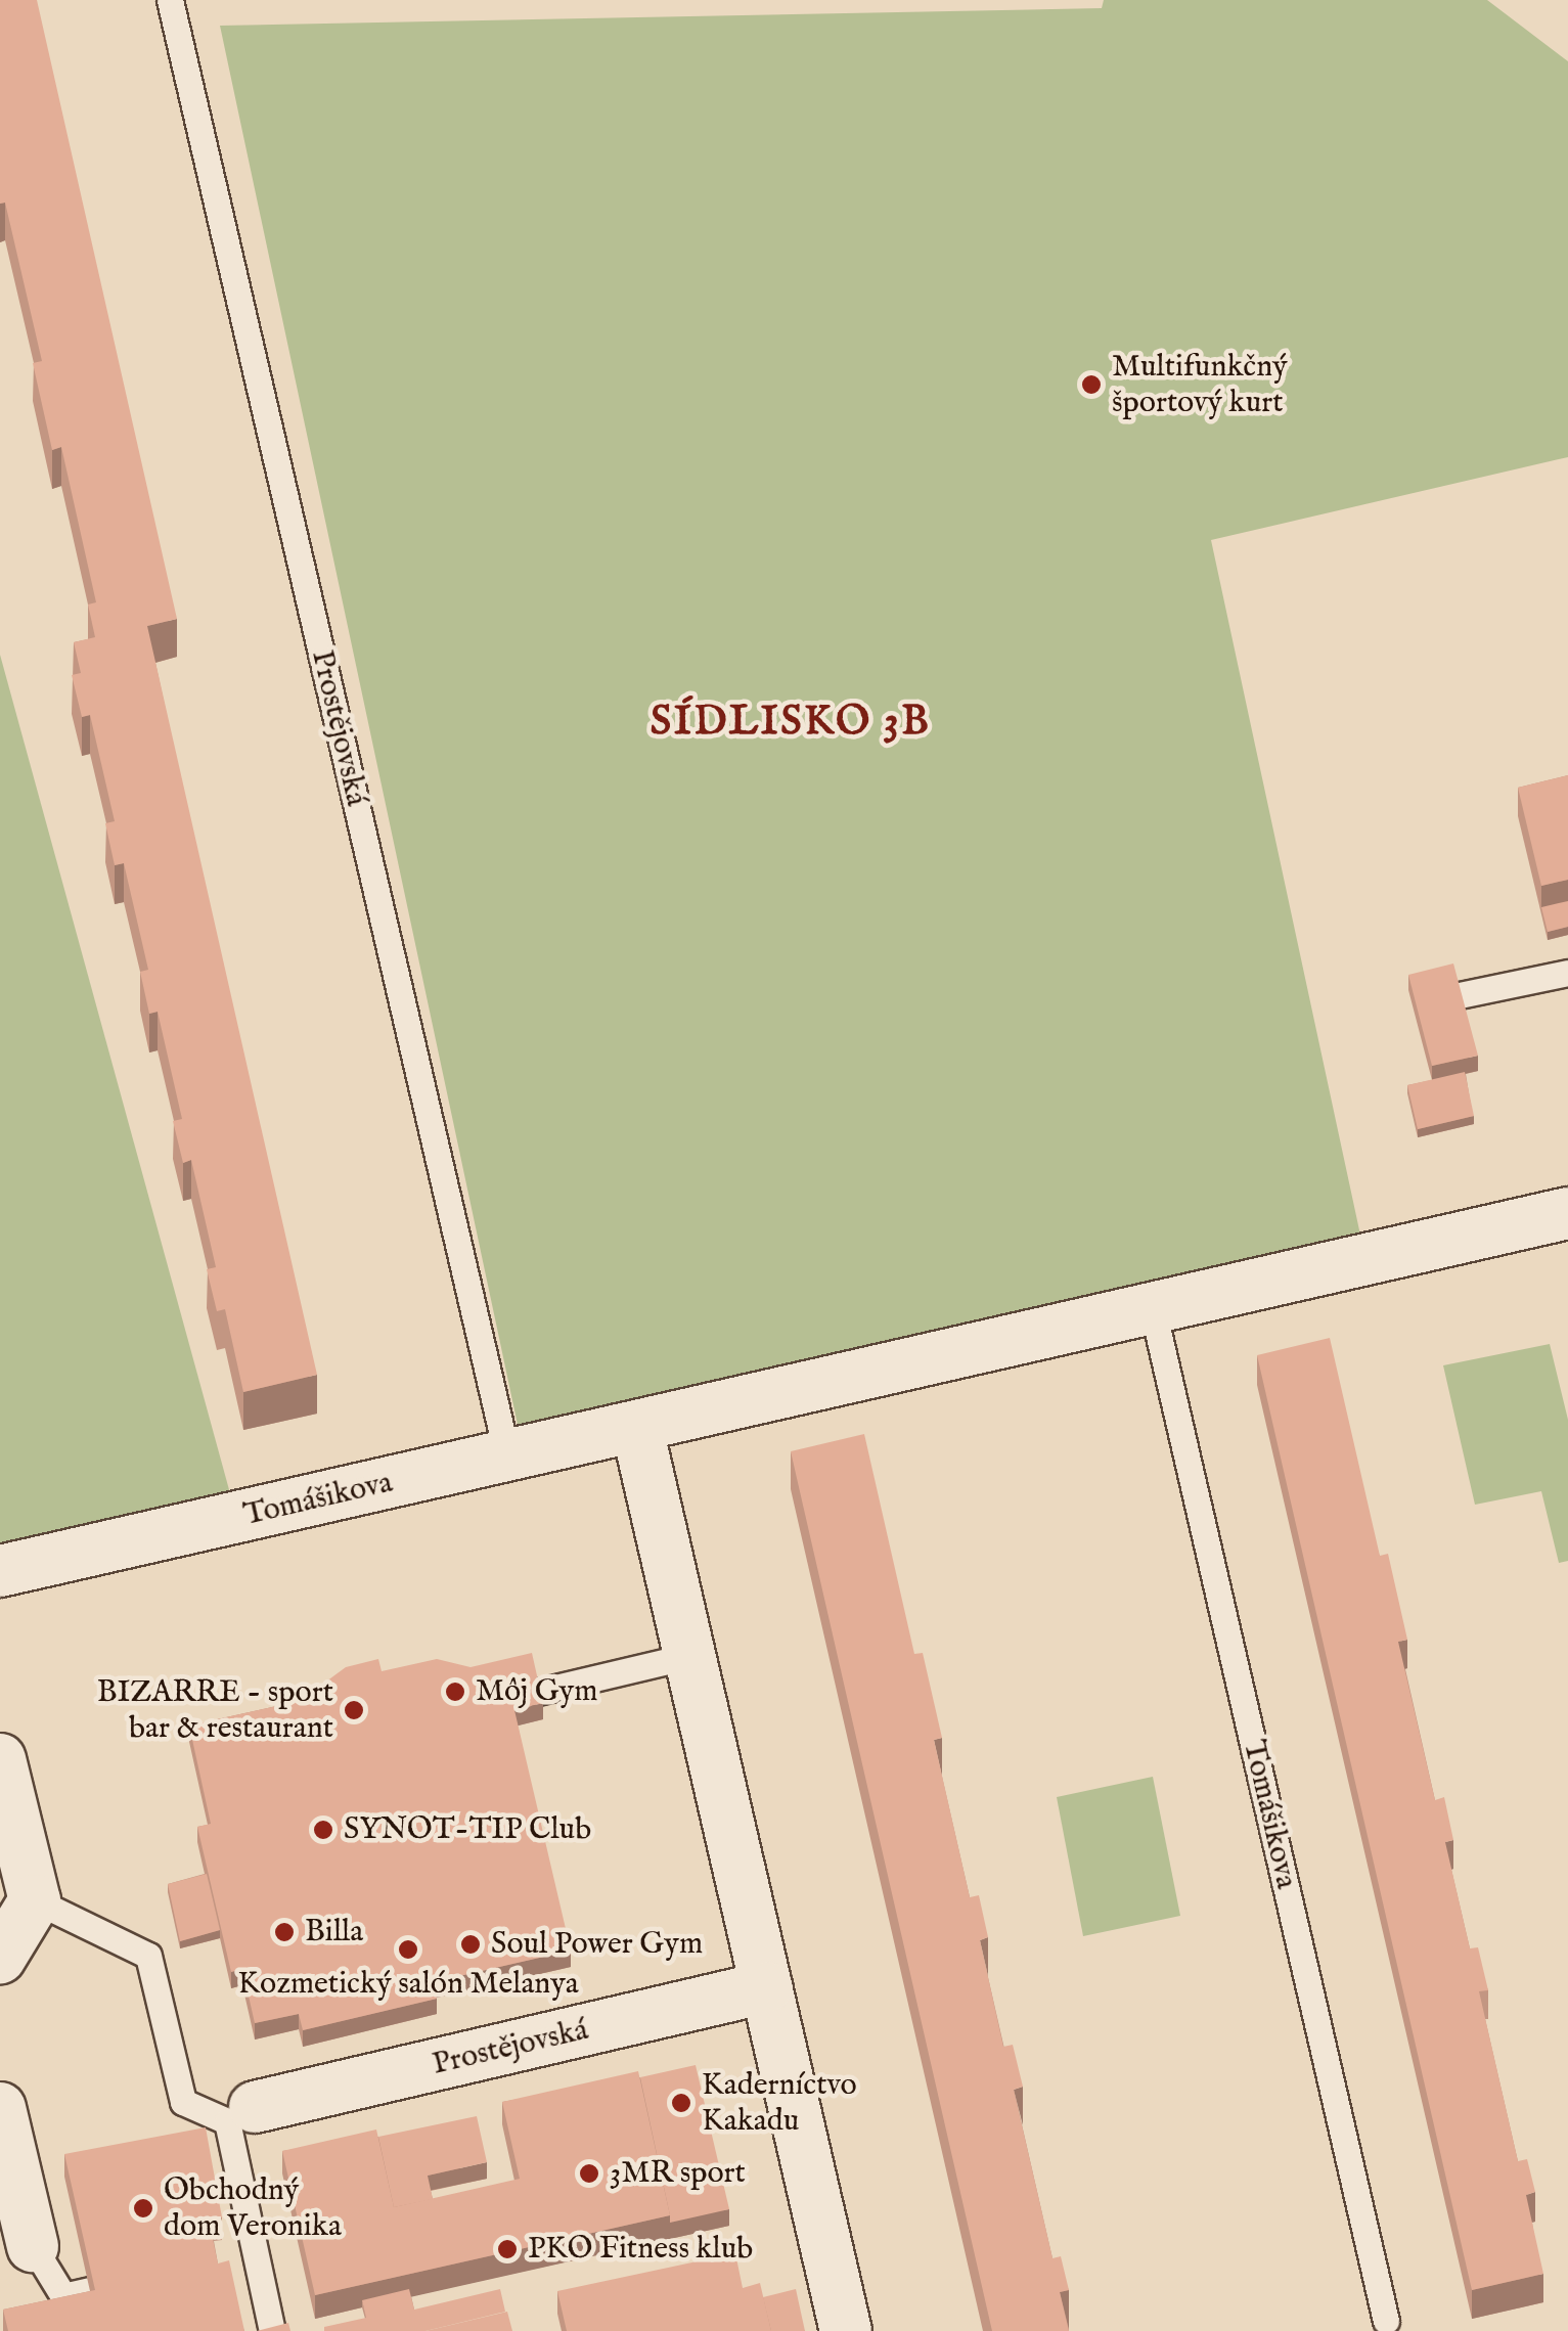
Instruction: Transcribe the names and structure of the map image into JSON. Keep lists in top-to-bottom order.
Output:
{
  "streets": {
    "street": ["Prostějovská", "Tomášikova"]
  },
  "crossings": [
    ["Prostějovská", "Tomášikova"]
  ],
  "districts": ["SÍDLISKO 3B"],
  "places": [
    "Multifunkčný športový kurt",
    "Môj Gym",
    "BIZARRE - sport bar & restaurant",
    "SYNOT-TIP Club",
    "Billa",
    "Soul Power Gym",
    "Kozmetický salón Melanya",
    "Kaderníctvo Kakadu",
    "3MR sport",
    "Obchodný dom Veronika",
    "PKO Fitness klub"
  ]
}
